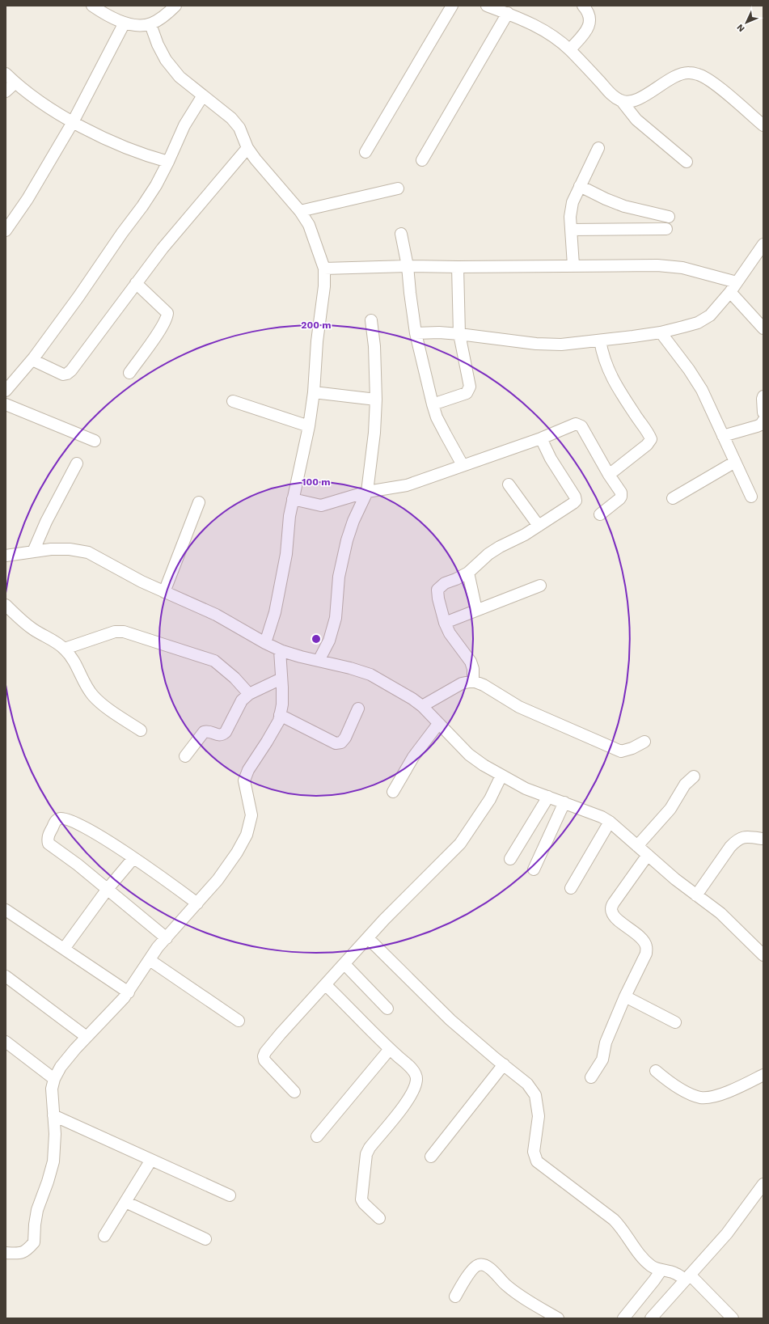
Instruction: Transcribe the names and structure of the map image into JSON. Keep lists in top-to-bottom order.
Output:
{
  "north": "bottom left",
  "rings": ["200 m", "100 m"]
}
